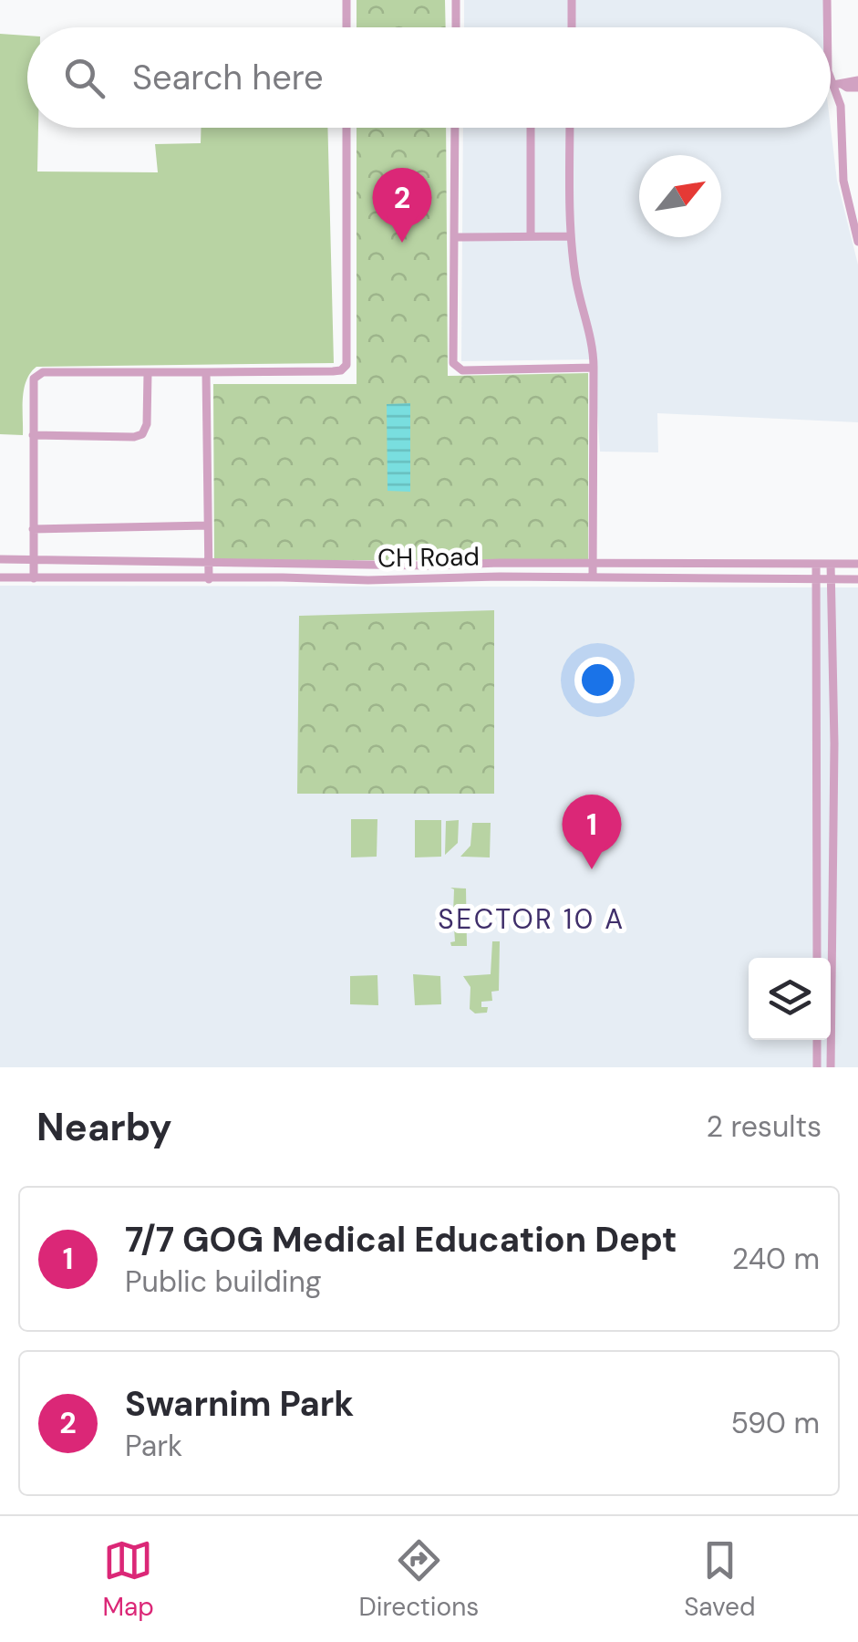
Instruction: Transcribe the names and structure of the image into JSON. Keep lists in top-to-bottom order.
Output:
{
  "streets": {
    "street": ["CH Road"]
  },
  "districts": ["SECTOR 10 A"],
  "north": "top right",
  "page": {
    "search": "Search here",
    "pins": ["2", "1"],
    "heading": ["Nearby", "2 results"],
    "list": [
      {
        "mark": "1",
        "name": "7/7 GOG Medical Education Dept",
        "note": "Public building",
        "value": "240 m"
      },
      {
        "mark": "2",
        "name": "Swarnim Park",
        "note": "Park",
        "value": "590 m"
      }
    ],
    "nav": ["Map", "Directions", "Saved"]
  }
}
